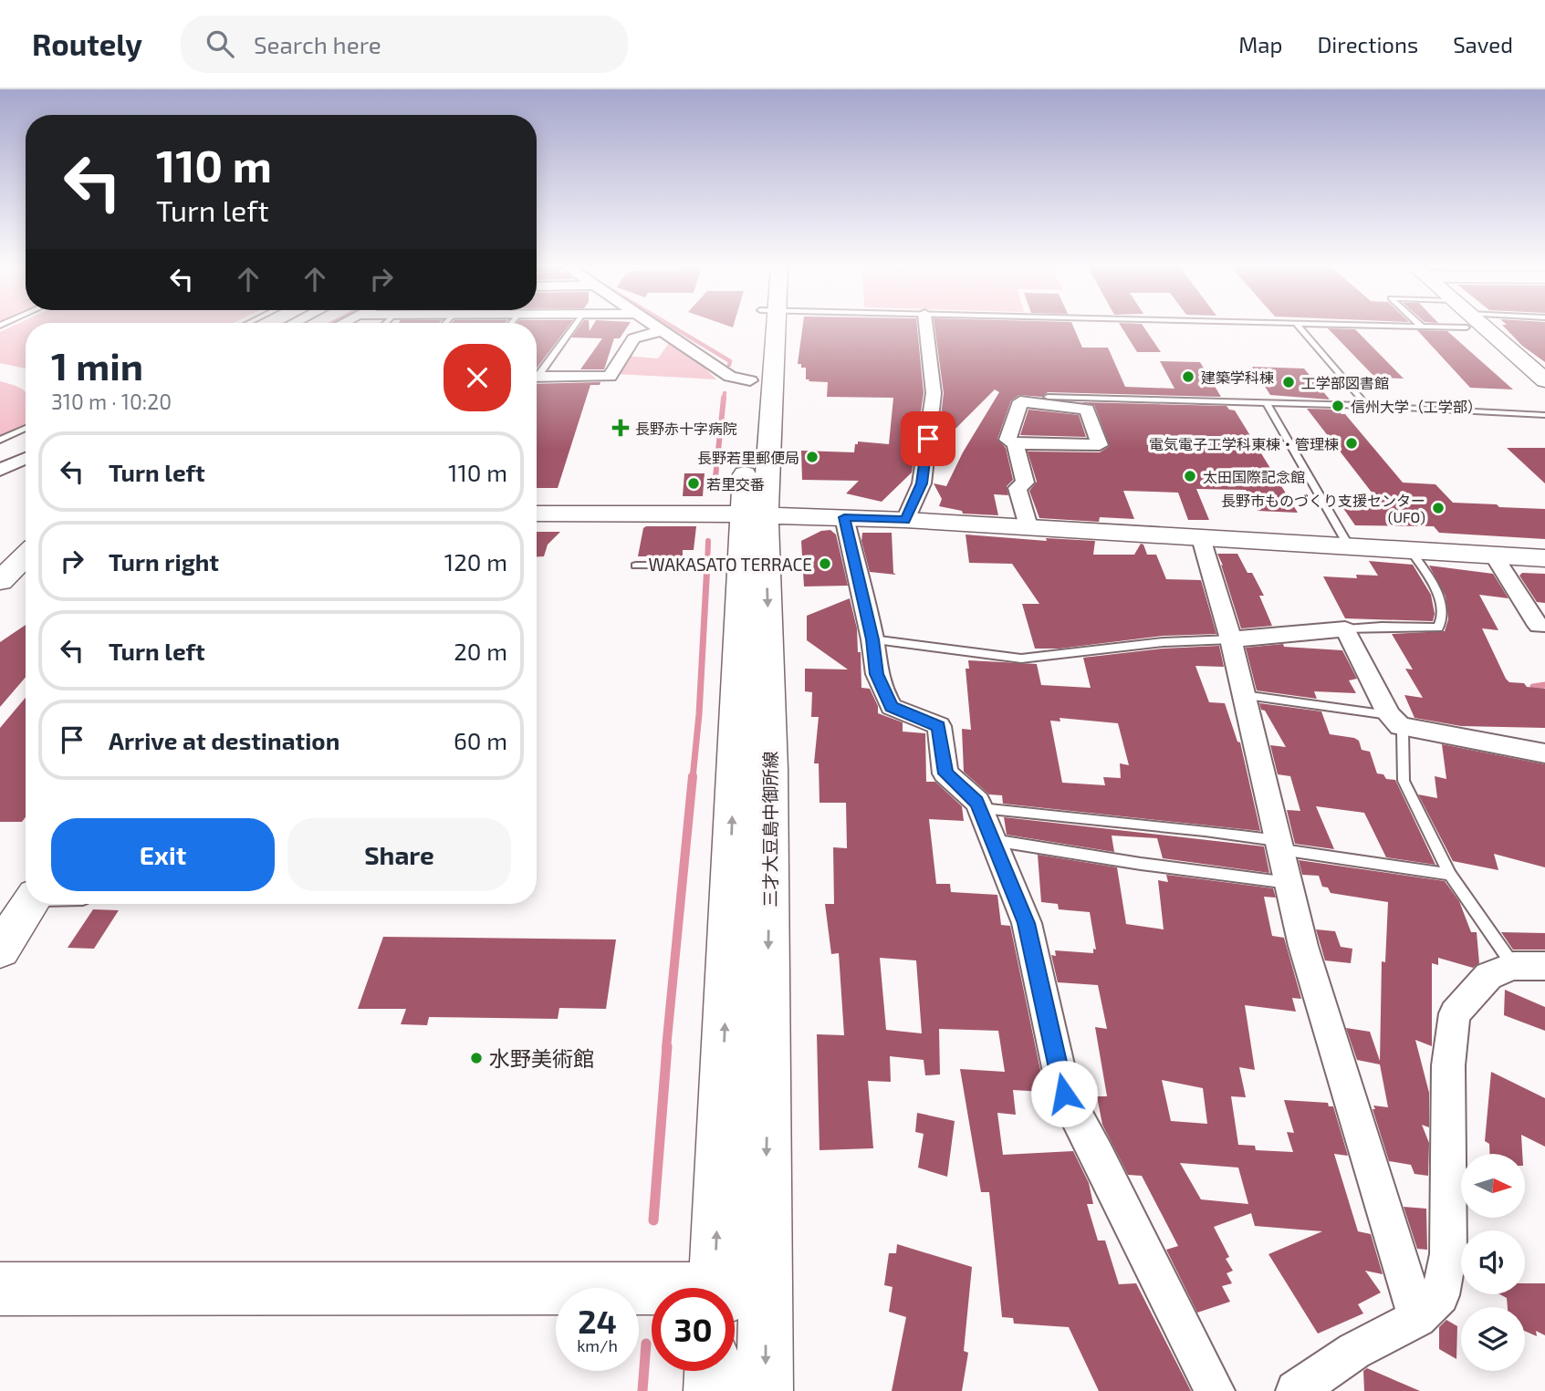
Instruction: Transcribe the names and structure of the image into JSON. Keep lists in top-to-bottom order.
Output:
{
  "streets": {
    "main road": ["三才大豆島中御所線"]
  },
  "places": {
    "other": [
      "建築学科棟",
      "工学部図書館",
      "信州大学（工学部）",
      "電気電子工学科東棟・管理棟",
      "長野若里郵便局",
      "太田国際記念館",
      "若里交番",
      "長野市ものづくり支援センター (UFO)",
      "WAKASATO TERRACE",
      "水野美術館"
    ],
    "health": ["長野赤十字病院"]
  },
  "north": "right",
  "page": {
    "header": "Routely",
    "search": "Search here",
    "nav": ["Map", "Directions", "Saved"],
    "turn": ["110 m", "Turn left"],
    "heading": ["1 min", "310 m · 10:20"],
    "list": [
      {
        "name": "Turn left",
        "value": "110 m"
      },
      {
        "name": "Turn right",
        "value": "120 m"
      },
      {
        "name": "Turn left",
        "value": "20 m"
      },
      {
        "name": "Arrive at destination",
        "value": "60 m"
      }
    ],
    "buttons": ["Exit", "Share"],
    "speed": "24 km/h",
    "limit": "30"
  }
}
